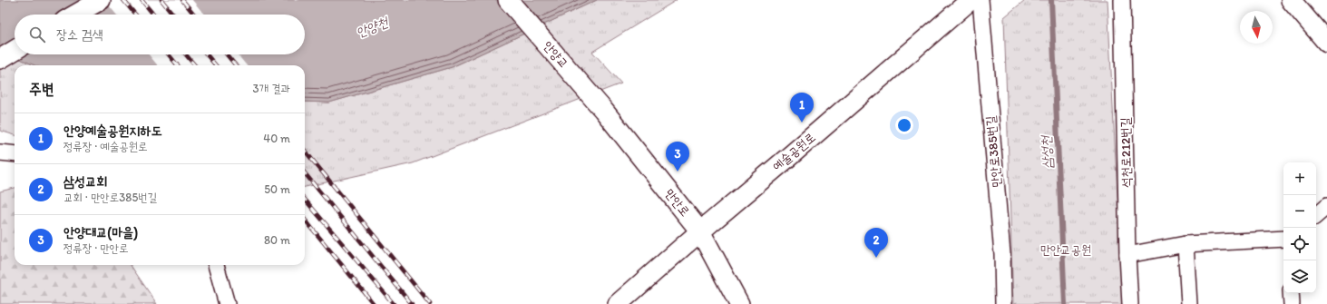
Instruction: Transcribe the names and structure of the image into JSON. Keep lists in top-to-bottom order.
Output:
{
  "streets": {
    "street": [
      "안양교",
      "예술공원로",
      "만안로385번길",
      "석천로212번길",
      "만안로"
    ]
  },
  "crossings": [
    ["안양교", "만안로"],
    ["예술공원로", "만안로"]
  ],
  "water": ["안양천", "삼성천"],
  "parks": ["만안교공원"],
  "north": "bottom",
  "page": {
    "search": "장소 검색",
    "heading": ["주변", "3개 결과"],
    "pins": ["1", "3", "2"],
    "list": [
      {
        "mark": "1",
        "name": "안양예술공원지하도",
        "note": "정류장 · 예술공원로",
        "value": "40 m"
      },
      {
        "mark": "2",
        "name": "삼성교회",
        "note": "교회 · 만안로385번길",
        "value": "50 m"
      },
      {
        "mark": "3",
        "name": "안양대교(마을)",
        "note": "정류장 · 만안로",
        "value": "80 m"
      }
    ],
    "map_buttons": ["+", "−"]
  }
}
